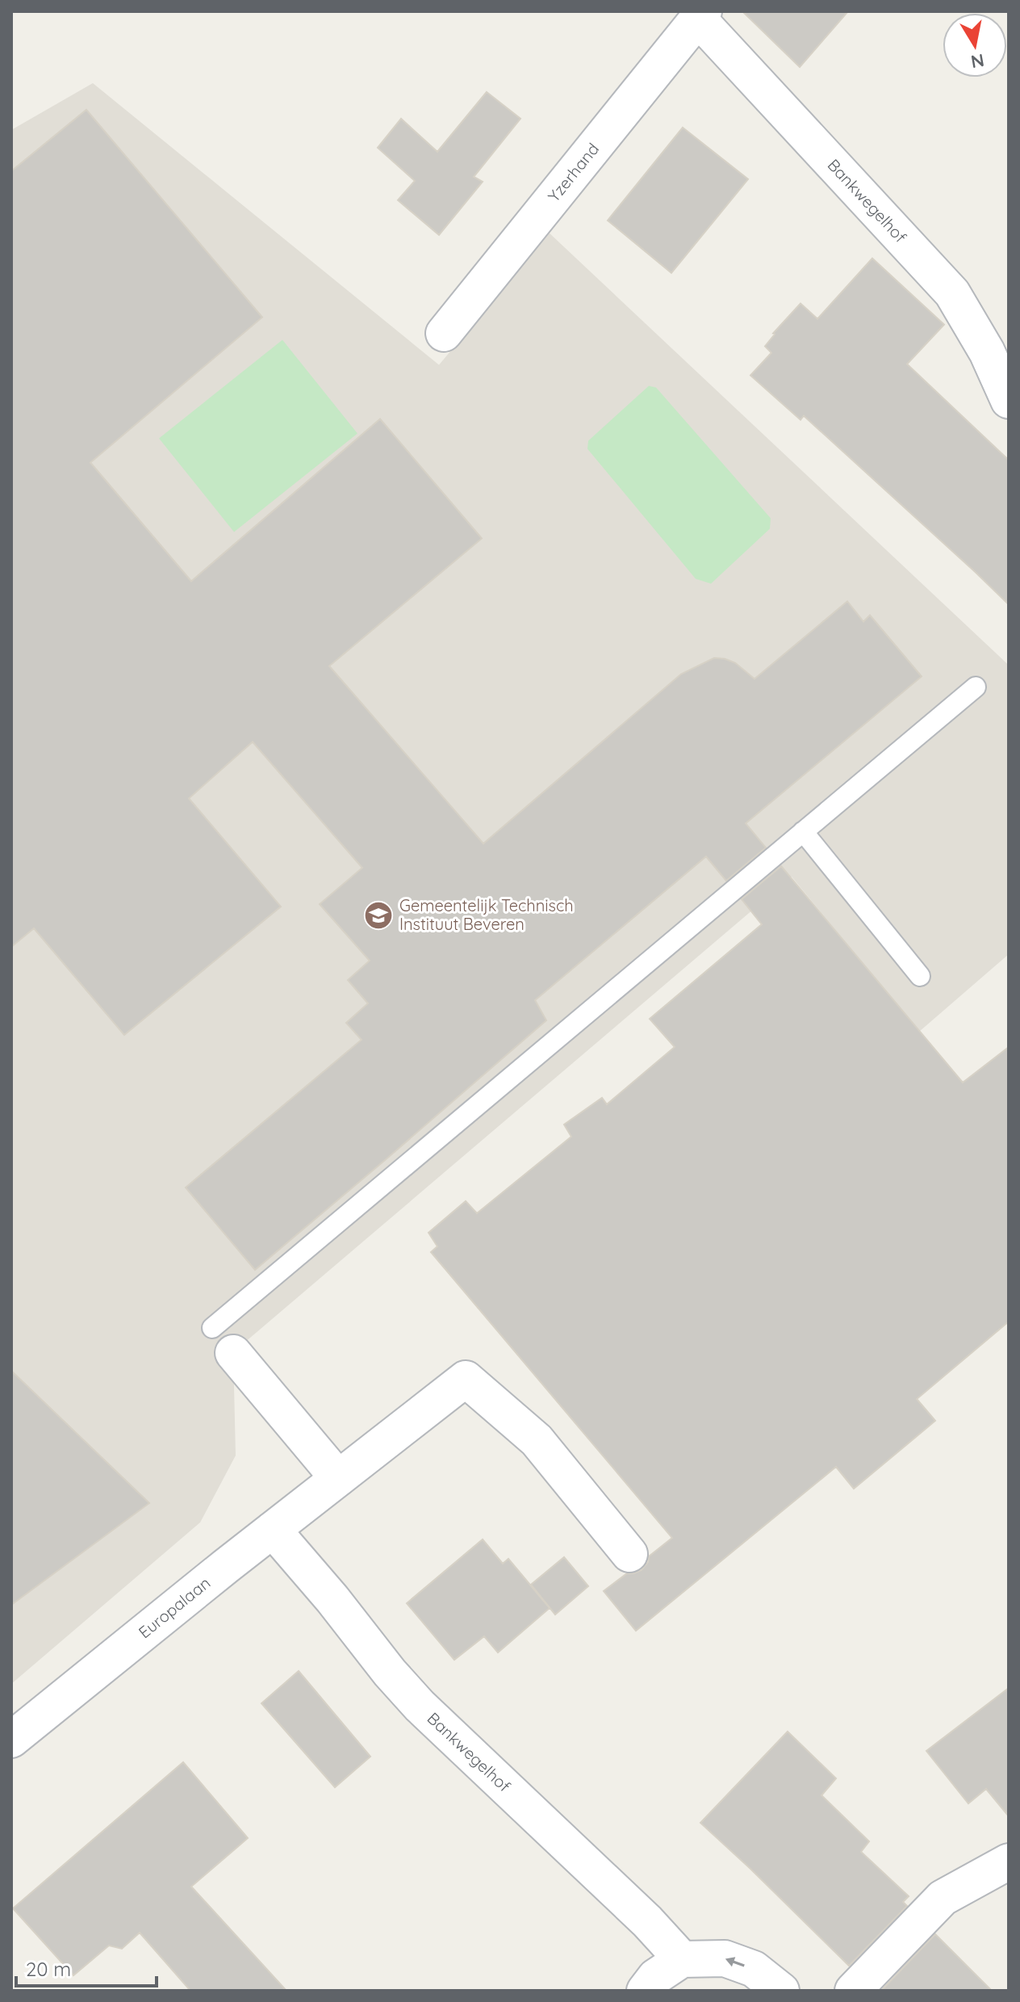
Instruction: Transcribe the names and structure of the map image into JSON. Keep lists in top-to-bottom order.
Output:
{
  "streets": {
    "street": ["Yzerhand", "Bankwegelhof", "Europalaan"]
  },
  "crossings": [
    ["Yzerhand", "Bankwegelhof"],
    ["Bankwegelhof", "Europalaan"]
  ],
  "places": {
    "school or university": ["Gemeentelijk Technisch Instituut Beveren"]
  },
  "scale_bar": "20 m",
  "north": "bottom"
}
